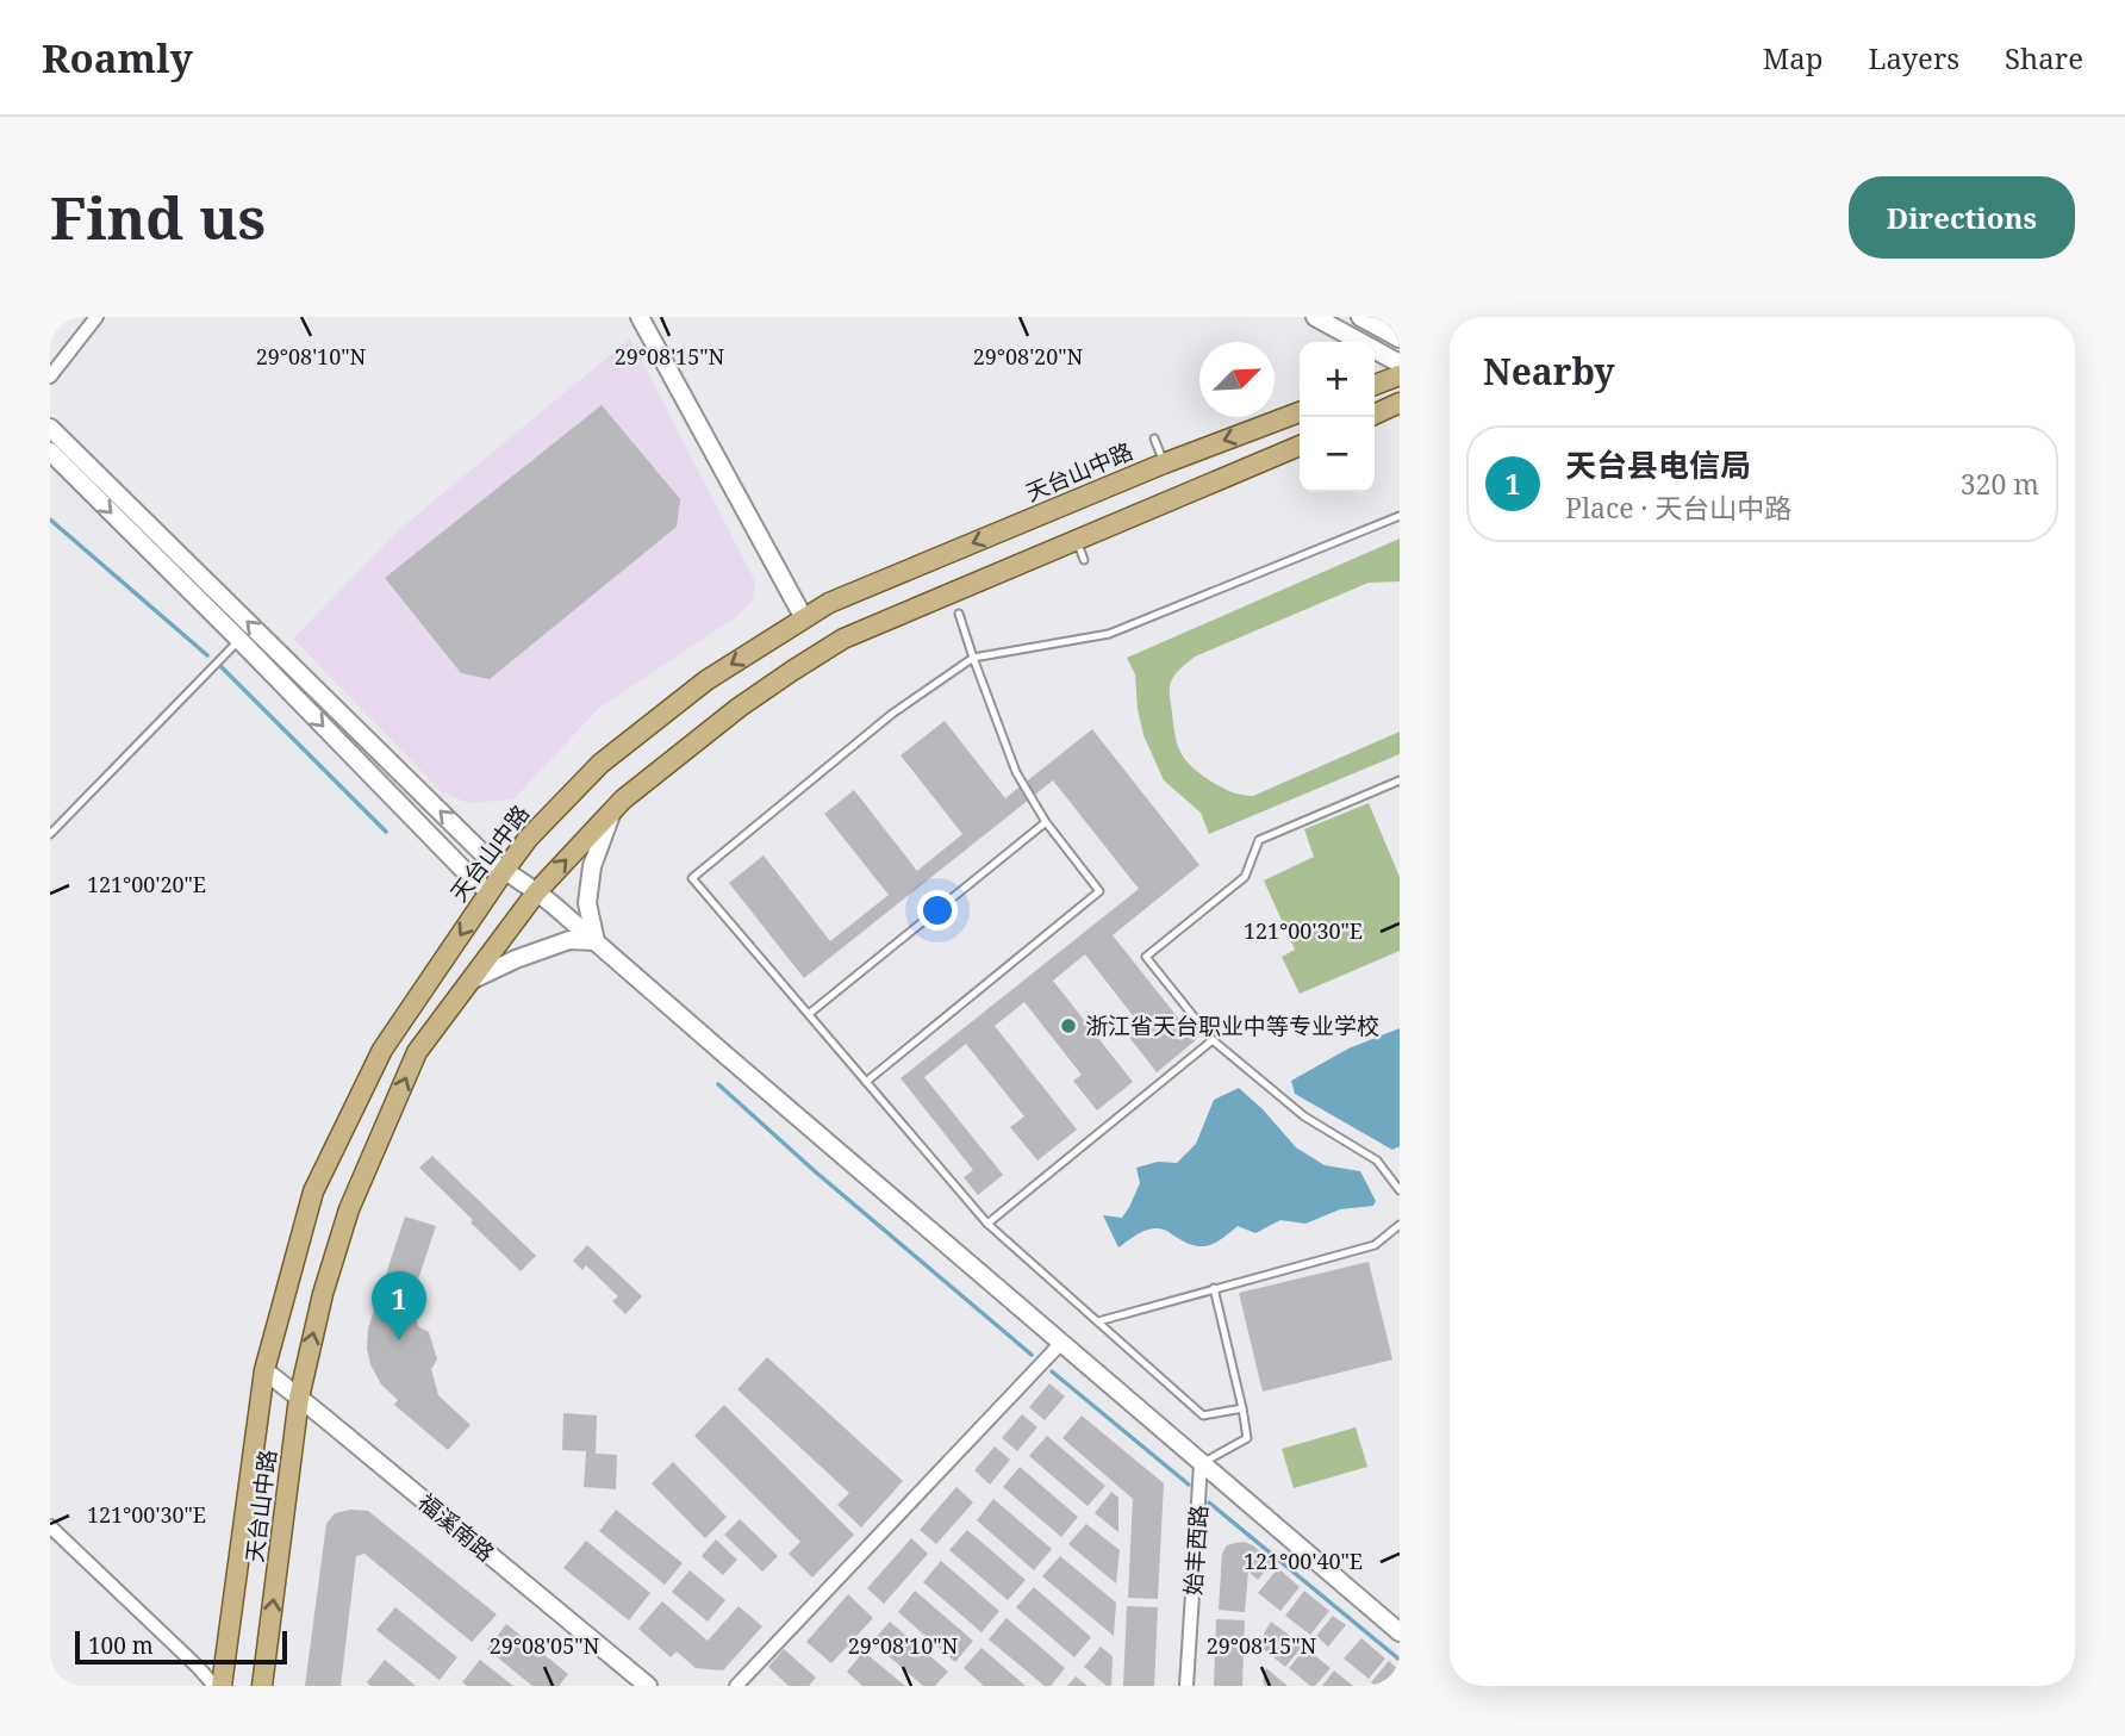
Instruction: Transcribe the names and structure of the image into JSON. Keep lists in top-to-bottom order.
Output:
{
  "streets": {
    "main road": ["天台山中路", "福溪南路"],
    "street": ["始丰西路"]
  },
  "crossings": [
    ["天台山中路", "福溪南路"]
  ],
  "places": ["浙江省天台职业中等专业学校"],
  "scale_bar": "100 m",
  "north": "top right",
  "page": {
    "header": "Roamly",
    "nav": ["Map", "Layers", "Share"],
    "buttons": "Directions",
    "title": "Find us",
    "heading": "Nearby",
    "map_buttons": ["+", "−"],
    "list": [
      {
        "mark": "1",
        "name": "天台县电信局",
        "note": "Place · 天台山中路",
        "value": "320 m"
      }
    ],
    "pins": "1",
    "scale": "100 m"
  },
  "coordinates": [
    "29°08'10\"N",
    "29°08'15\"N",
    "29°08'20\"N",
    "121°00'20\"E",
    "121°00'30\"E",
    "121°00'40\"E",
    "29°08'05\"N"
  ]
}
